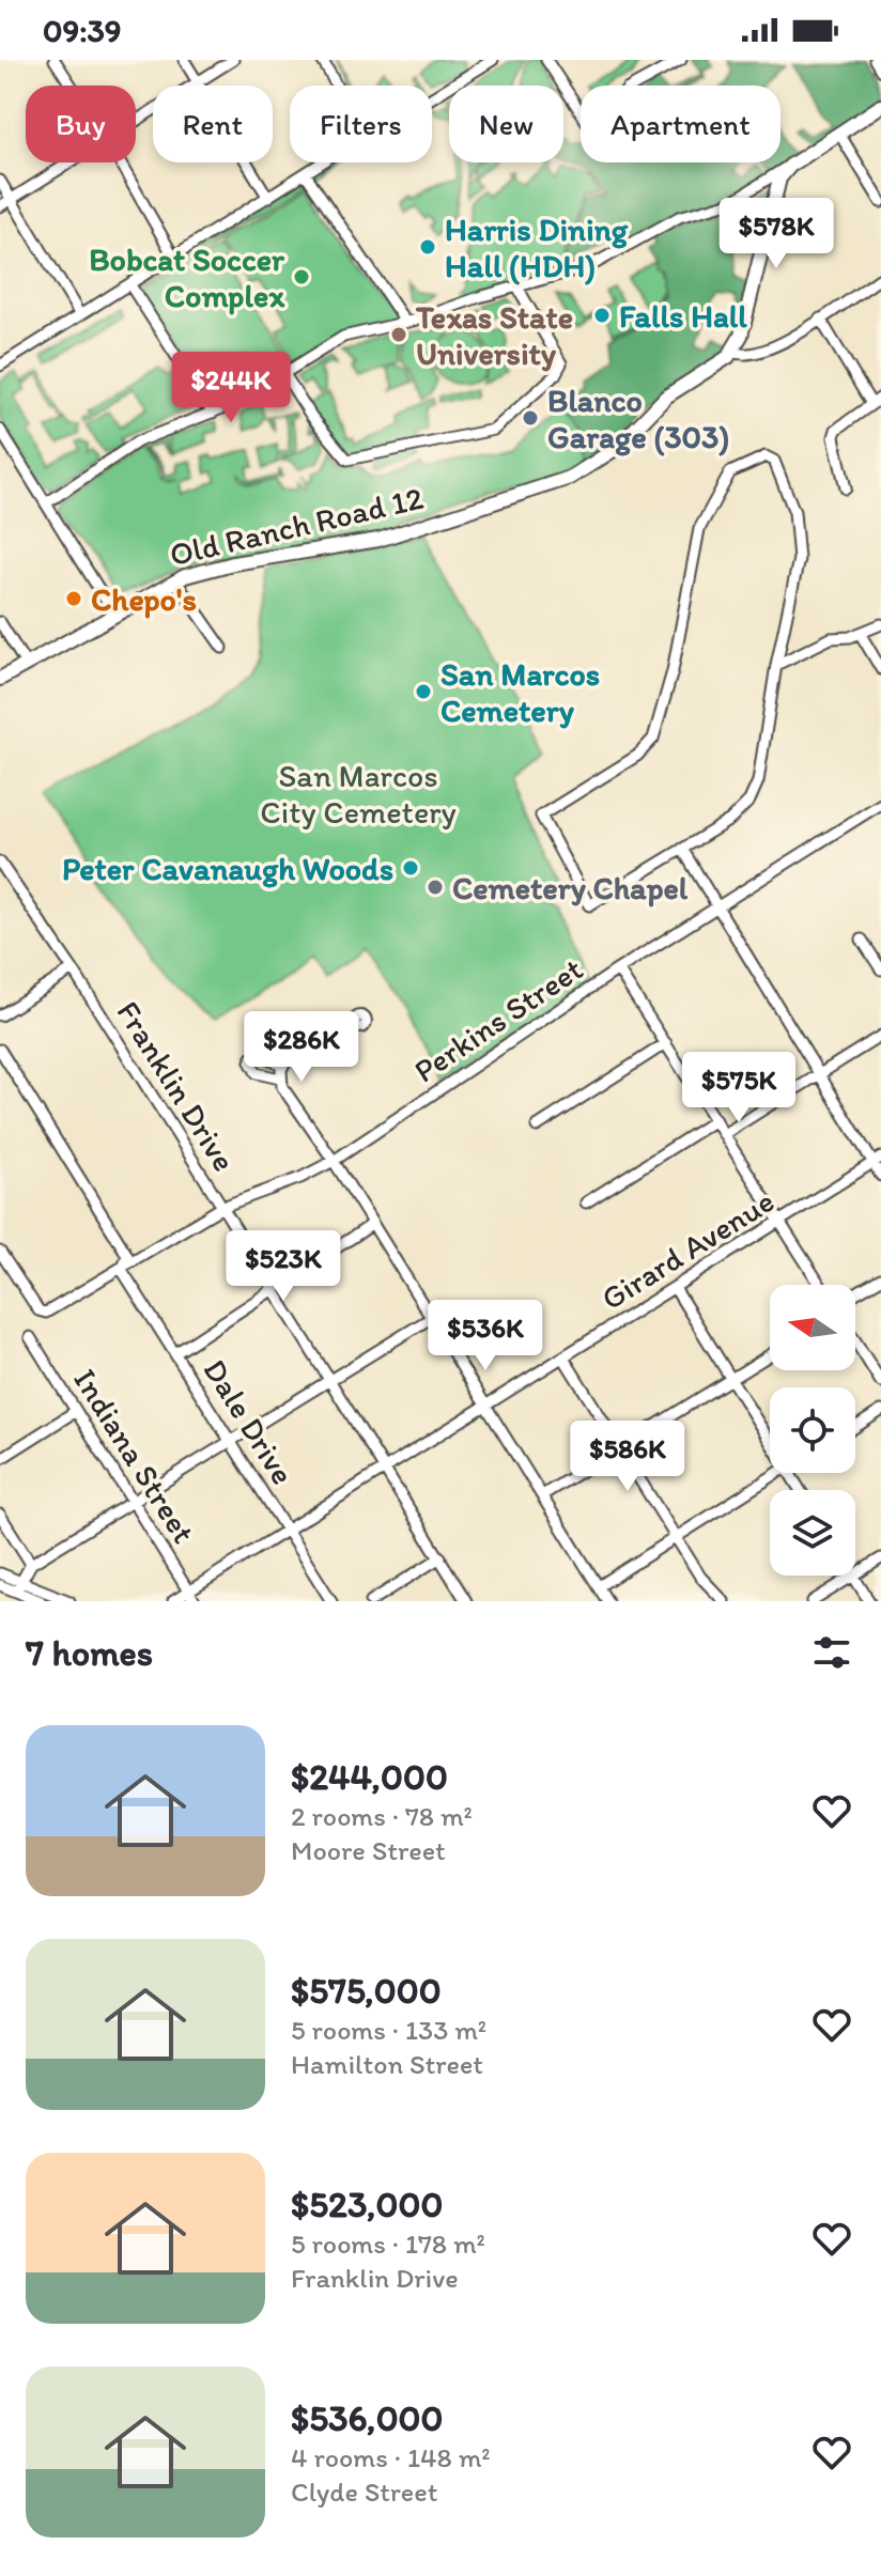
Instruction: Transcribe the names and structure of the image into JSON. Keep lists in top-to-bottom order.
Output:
{
  "streets": {
    "main road": ["Old Ranch Road 12"],
    "street": [
      "Perkins Street",
      "Franklin Drive",
      "Girard Avenue",
      "Dale Drive",
      "Indiana Street"
    ]
  },
  "crossings": [
    ["Perkins Street", "Franklin Drive"],
    ["Perkins Street", "Dale Drive"],
    ["Franklin Drive", "Girard Avenue"],
    ["Girard Avenue", "Dale Drive"],
    ["Girard Avenue", "Indiana Street"]
  ],
  "parks": ["San Marcos City Cemetery"],
  "places": [
    "Harris Dining Hall (HDH)",
    "Bobcat Soccer Complex",
    "Falls Hall",
    "Texas State University",
    "Blanco Garage (303)",
    "Chepo's",
    "San Marcos Cemetery",
    "Peter Cavanaugh Woods",
    "Cemetery Chapel"
  ],
  "north": "left",
  "page": {
    "status": "09:39",
    "chip": [
      "Buy",
      "Rent",
      "Filters",
      "New",
      "Apartment"
    ],
    "price": [
      "$578K",
      "$244K",
      "$286K",
      "$575K",
      "$523K",
      "$536K",
      "$586K"
    ],
    "heading": "7 homes",
    "list": [
      {
        "name": "$244,000",
        "note": "2 rooms · 78 m² · Moore Street"
      },
      {
        "name": "$575,000",
        "note": "5 rooms · 133 m² · Hamilton Street"
      },
      {
        "name": "$523,000",
        "note": "5 rooms · 178 m² · Franklin Drive"
      },
      {
        "name": "$536,000",
        "note": "4 rooms · 148 m² · Clyde Street"
      }
    ]
  }
}
